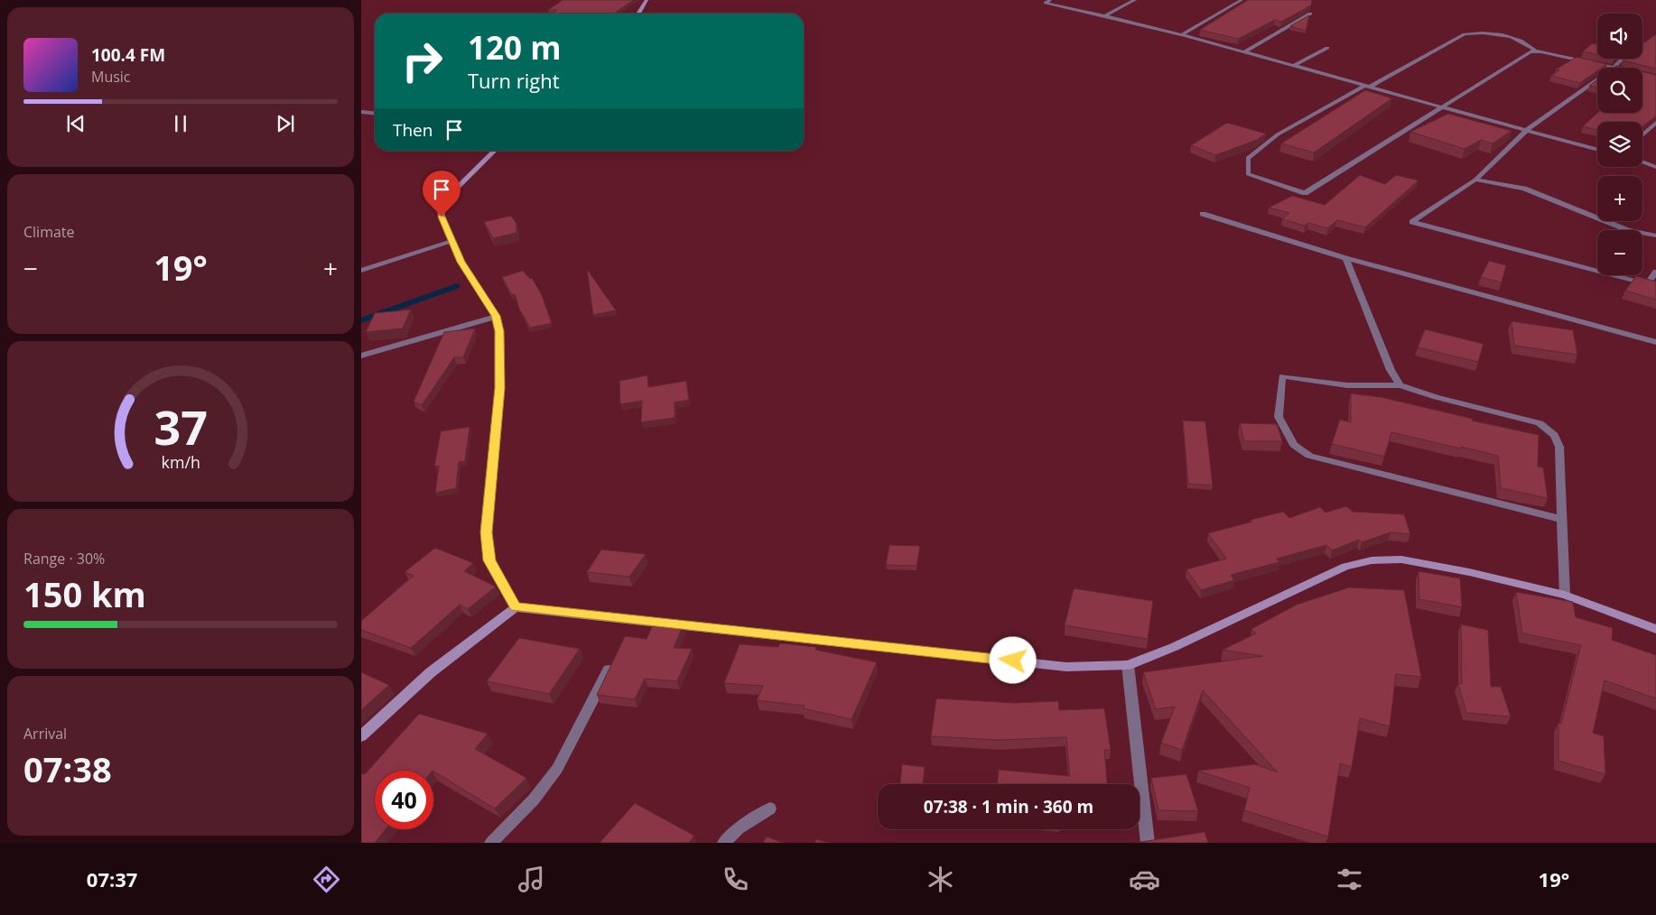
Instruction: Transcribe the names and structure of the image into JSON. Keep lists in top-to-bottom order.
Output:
{
  "page": {
    "map_buttons": ["+", "−"],
    "turn": ["120 m", "Turn right"],
    "song": ["100.4 FM", "Music"],
    "then": "Then",
    "tile": [
      "Climate",
      ["Range · 30%", "150 km"],
      ["Arrival", "07:38"]
    ],
    "heat": ["−", "19°", "+"],
    "limit": "40",
    "trip": "07:38 · 1 min · 360 m",
    "tabs": ["07:37", "19°"],
    "gauge": ["37", "km/h"]
  }
}
